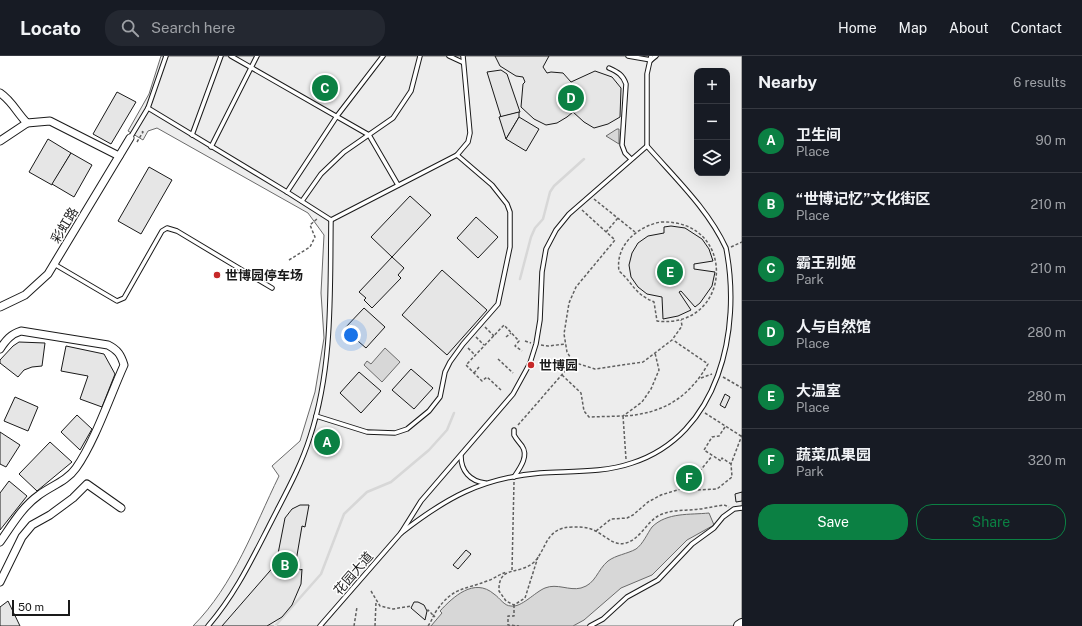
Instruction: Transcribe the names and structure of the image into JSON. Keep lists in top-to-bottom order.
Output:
{
  "streets": {
    "street": ["彩虹路"],
    "lane": ["花园大道"]
  },
  "places": ["世博园停车场", "世博园"],
  "scale_bar": "50 m",
  "page": {
    "header": "Locato",
    "search": "Search here",
    "nav": [
      "Home",
      "Map",
      "About",
      "Contact"
    ],
    "heading": ["Nearby", "6 results"],
    "map_buttons": ["+", "−"],
    "pins": [
      "C",
      "D",
      "E",
      "A",
      "F",
      "B"
    ],
    "list": [
      {
        "mark": "A",
        "name": "卫生间",
        "note": "Place",
        "value": "90 m"
      },
      {
        "mark": "B",
        "name": "“世博记忆”文化街区",
        "note": "Place",
        "value": "210 m"
      },
      {
        "mark": "C",
        "name": "霸王别姬",
        "note": "Park",
        "value": "210 m"
      },
      {
        "mark": "D",
        "name": "人与自然馆",
        "note": "Place",
        "value": "280 m"
      },
      {
        "mark": "E",
        "name": "大温室",
        "note": "Place",
        "value": "280 m"
      },
      {
        "mark": "F",
        "name": "蔬菜瓜果园",
        "note": "Park",
        "value": "320 m"
      }
    ],
    "buttons": ["Save", "Share"],
    "scale": "50 m"
  }
}
